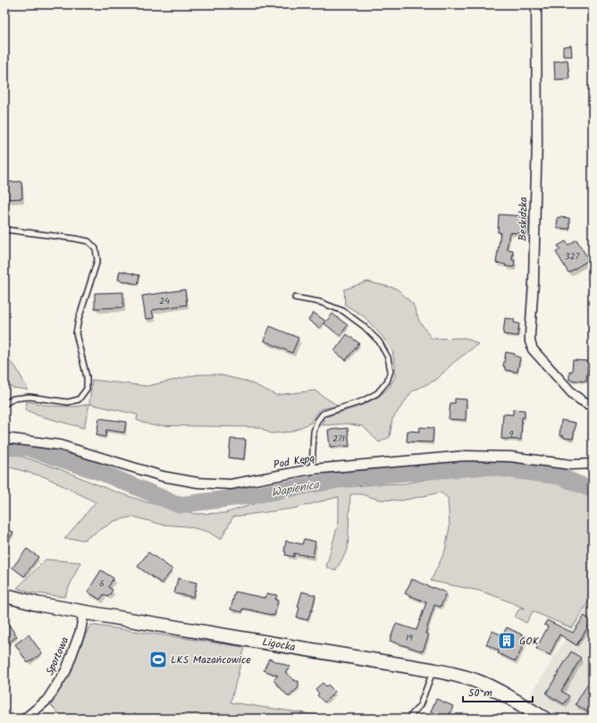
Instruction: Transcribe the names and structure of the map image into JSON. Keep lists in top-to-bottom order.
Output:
{
  "streets": {
    "street": [
      "Beskidzka",
      "Pod Kępą",
      "Ligocka",
      "Sportowa"
    ]
  },
  "crossings": [
    ["Ligocka", "Sportowa"]
  ],
  "water": ["Wapienica"],
  "places": {
    "building": ["GOK"],
    "sports": ["LKS Mazańcowice"]
  },
  "house_numbers": [
    "327",
    "24",
    "9",
    "271",
    "6",
    "19"
  ],
  "scale_bar": "50 m"
}
